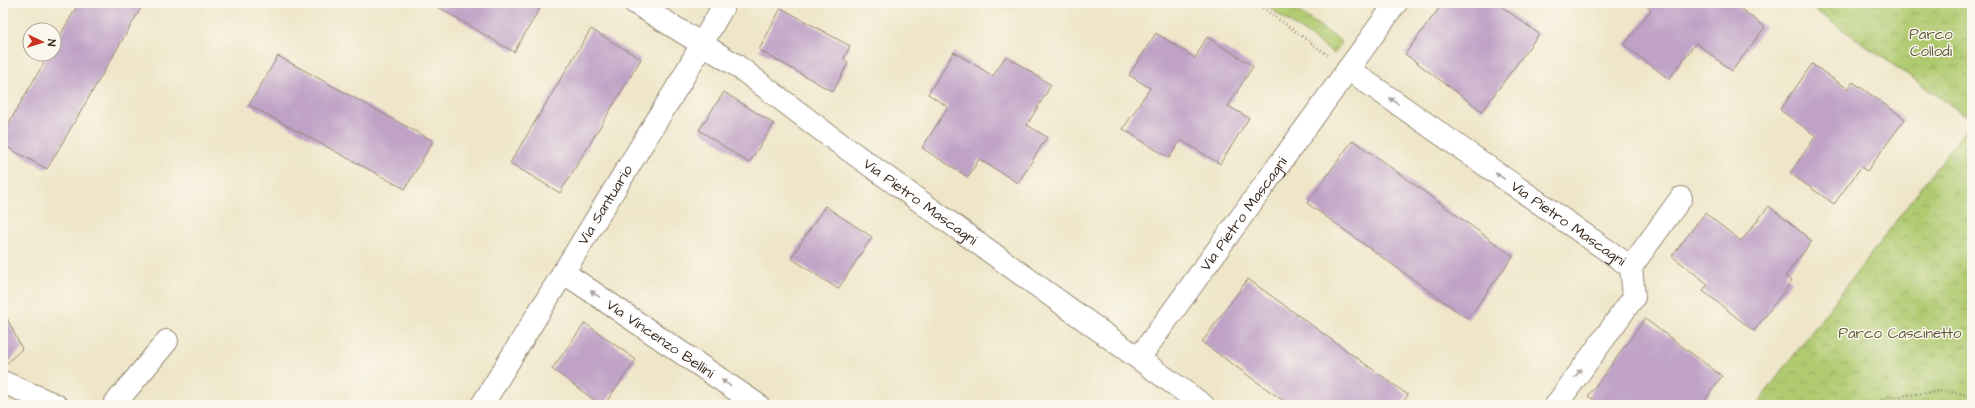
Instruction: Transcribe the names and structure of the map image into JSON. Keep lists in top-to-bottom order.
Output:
{
  "streets": {
    "street": ["Via Pietro Mascagni", "Via Santuario", "Via Vincenzo Bellini"]
  },
  "crossings": [
    ["Via Pietro Mascagni", "Via Santuario"],
    ["Via Santuario", "Via Vincenzo Bellini"]
  ],
  "one_way": ["Via Vincenzo Bellini"],
  "parks": ["Parco Collodi", "Parco Cascinetto"],
  "north": "right"
}
